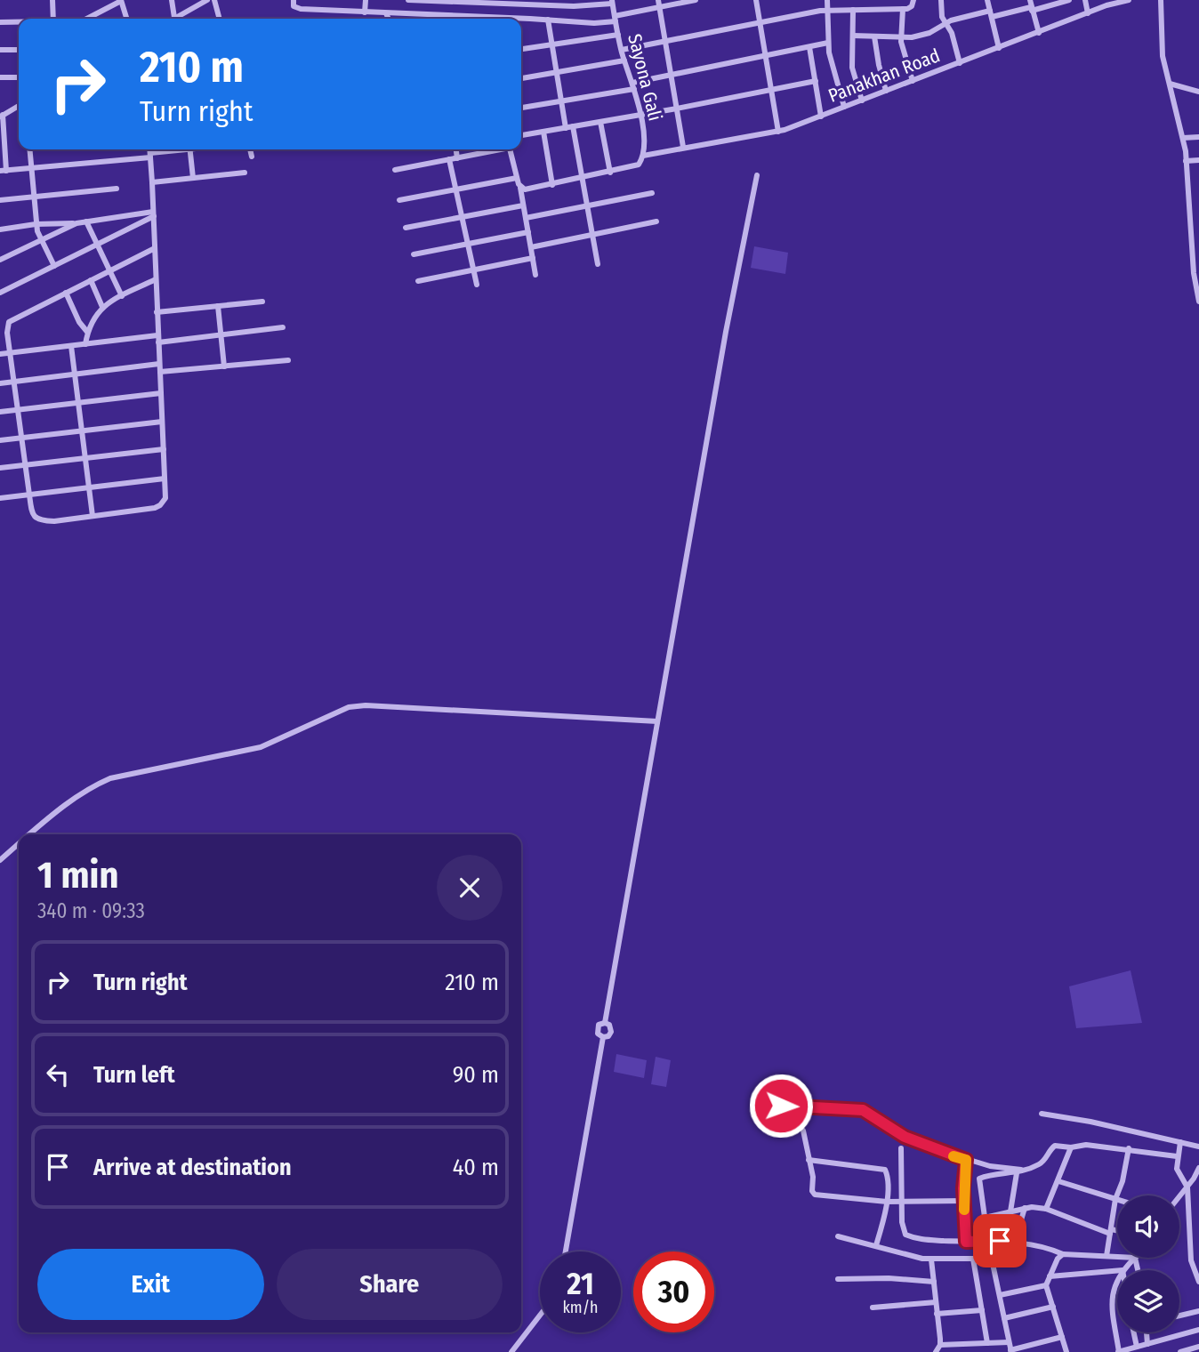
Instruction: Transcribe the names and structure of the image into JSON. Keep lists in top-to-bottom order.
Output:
{
  "streets": {
    "street": ["Panakhan Road", "Sayona Gali"]
  },
  "crossings": [
    ["Panakhan Road", "Sayona Gali"]
  ],
  "page": {
    "turn": ["210 m", "Turn right"],
    "heading": ["1 min", "340 m · 09:33"],
    "list": [
      {
        "name": "Turn right",
        "value": "210 m"
      },
      {
        "name": "Turn left",
        "value": "90 m"
      },
      {
        "name": "Arrive at destination",
        "value": "40 m"
      }
    ],
    "buttons": ["Exit", "Share"],
    "speed": "21 km/h",
    "limit": "30"
  }
}
